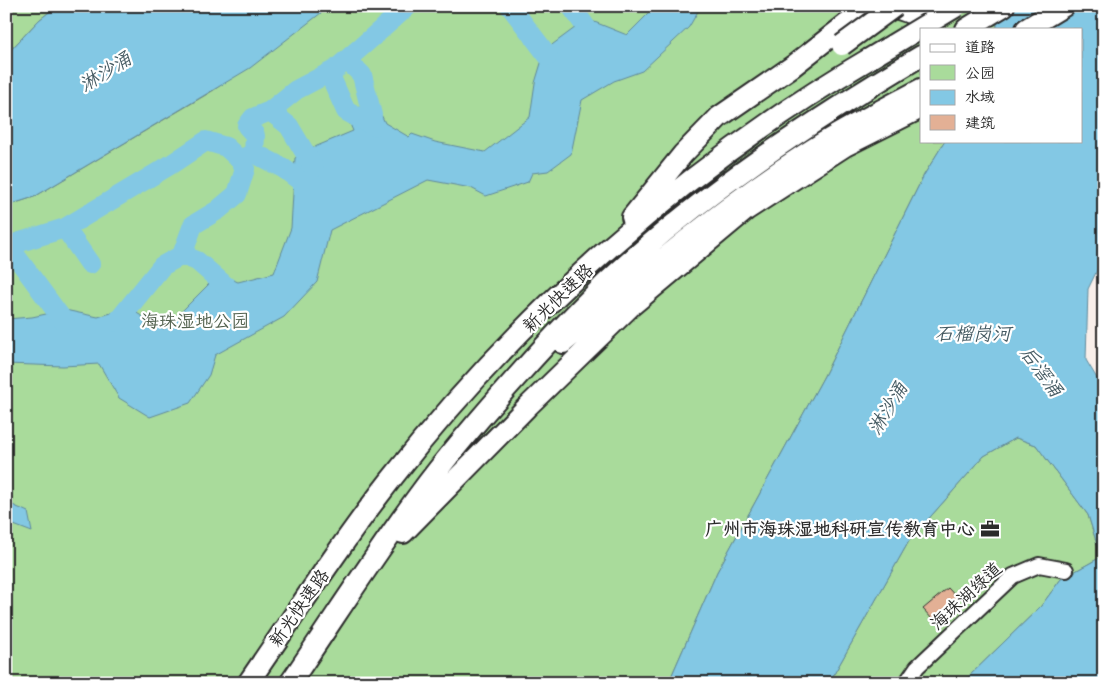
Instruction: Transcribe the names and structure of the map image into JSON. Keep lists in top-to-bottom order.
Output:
{
  "streets": {
    "highway": ["新光快速路"],
    "street": ["海珠湖绿道"]
  },
  "water": ["淋沙涌", "石榴岗河", "后滘涌"],
  "parks": ["海珠湿地公园"],
  "places": {
    "office": ["广州市海珠湿地科研宣传教育中心"]
  },
  "legend": [
    "道路",
    "公园",
    "水域",
    "建筑"
  ]
}
